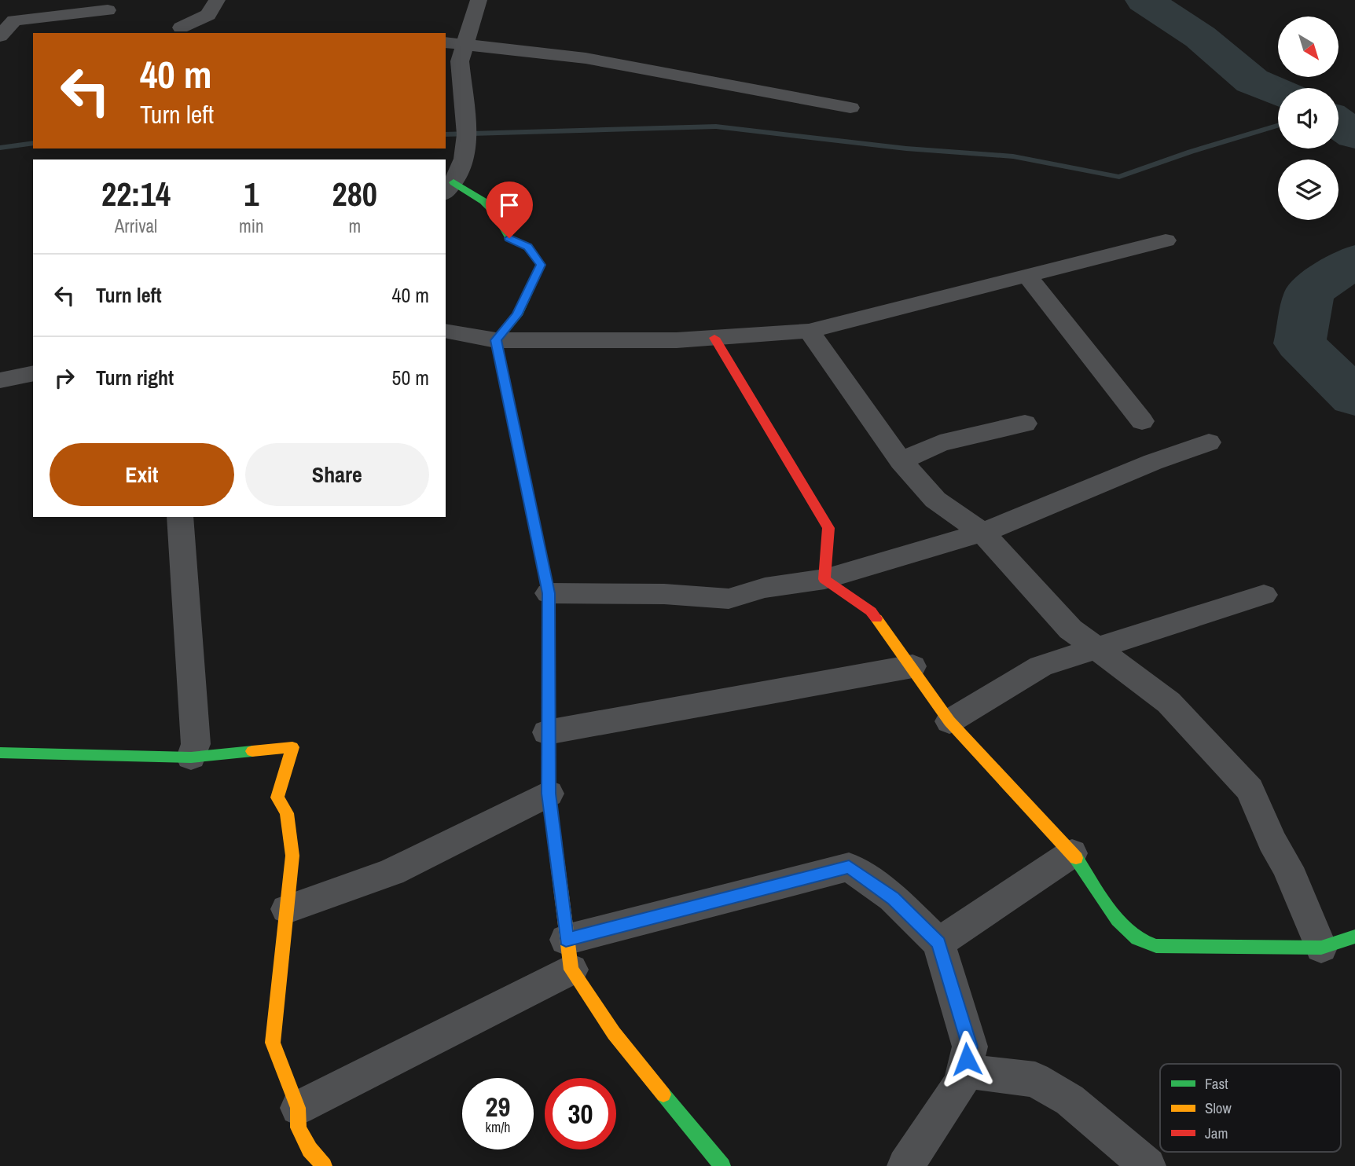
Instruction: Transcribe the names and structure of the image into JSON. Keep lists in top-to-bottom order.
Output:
{
  "legend": ["Fast", "Slow", "Jam"],
  "north": "bottom right",
  "page": {
    "turn": ["40 m", "Turn left"],
    "eta": [
      "22:14",
      "Arrival",
      "1",
      "min",
      "280",
      "m"
    ],
    "list": [
      {
        "name": "Turn left",
        "value": "40 m"
      },
      {
        "name": "Turn right",
        "value": "50 m"
      }
    ],
    "buttons": ["Exit", "Share"],
    "speed": "29 km/h",
    "limit": "30"
  }
}
